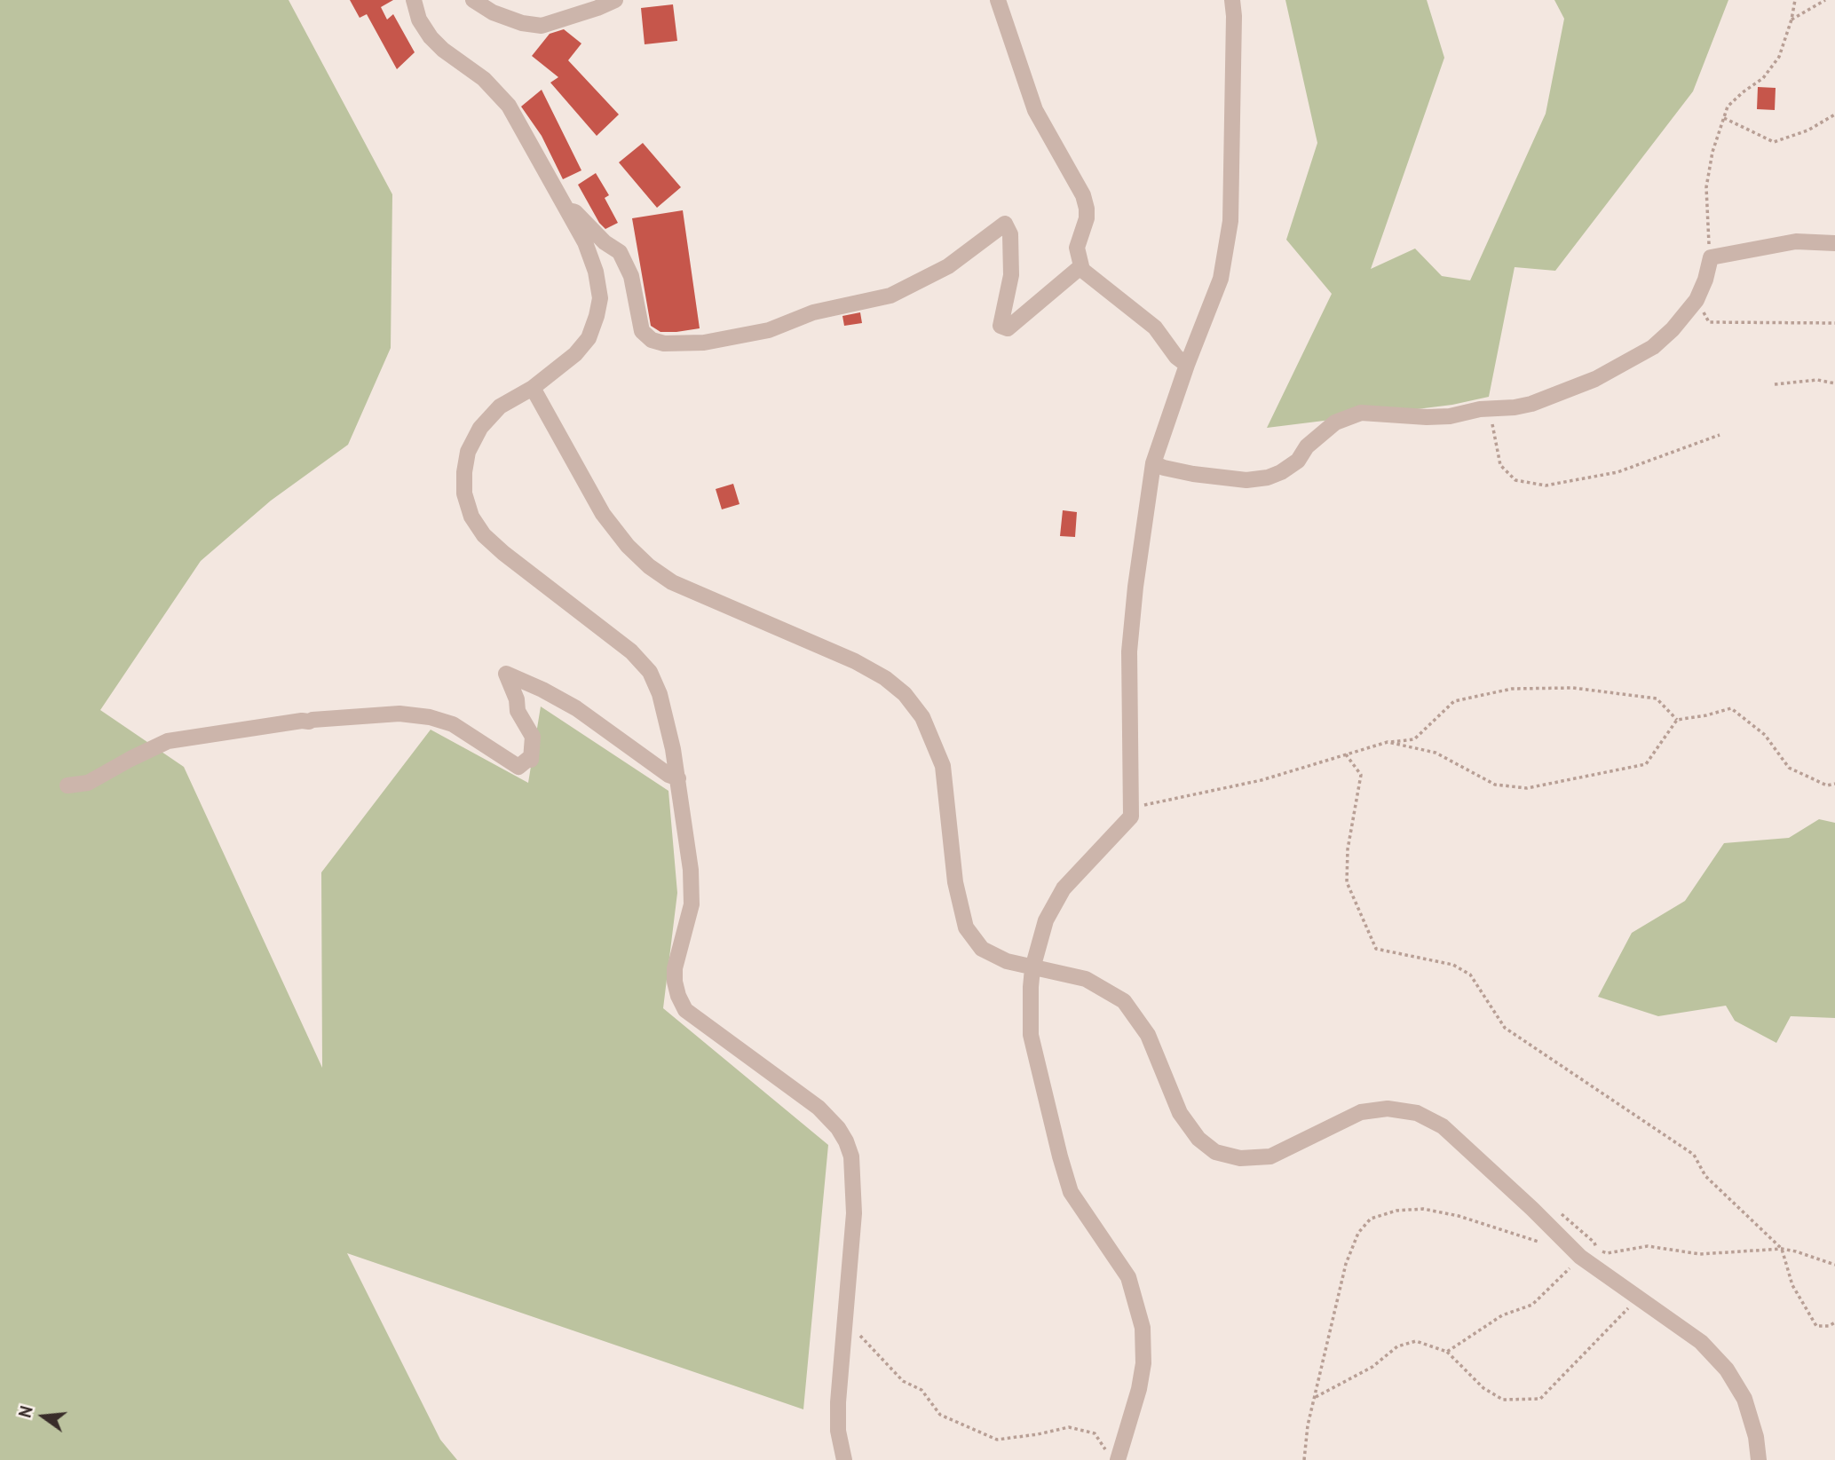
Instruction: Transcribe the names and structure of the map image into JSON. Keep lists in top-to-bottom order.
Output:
{
  "north": "left"
}
